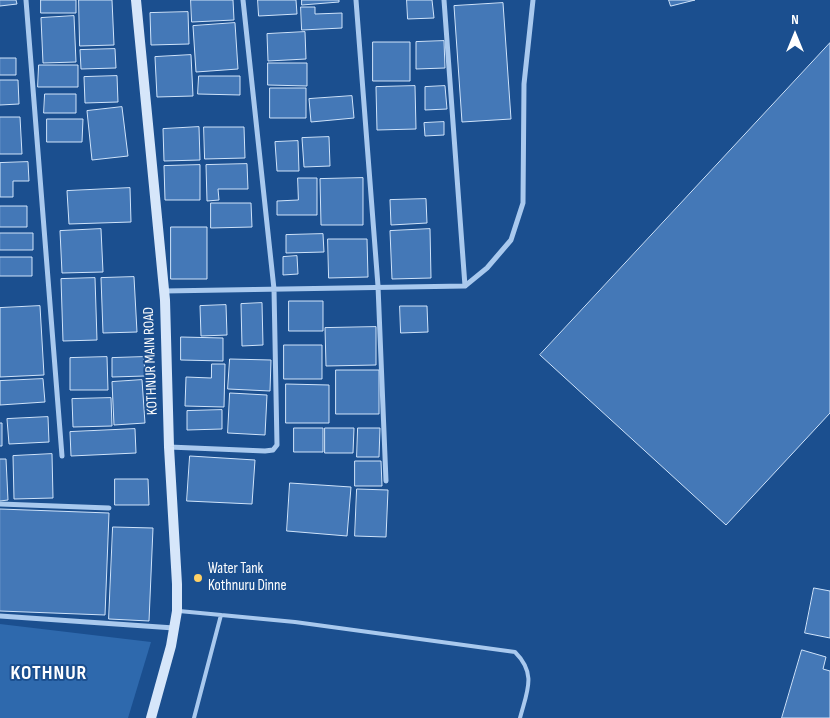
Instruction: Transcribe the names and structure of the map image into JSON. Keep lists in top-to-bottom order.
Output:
{
  "streets": {
    "main road": ["KOTHNUR MAIN ROAD"]
  },
  "districts": ["KOTHNUR"],
  "places": ["Water Tank Kothnuru Dinne"],
  "north": "top"
}
